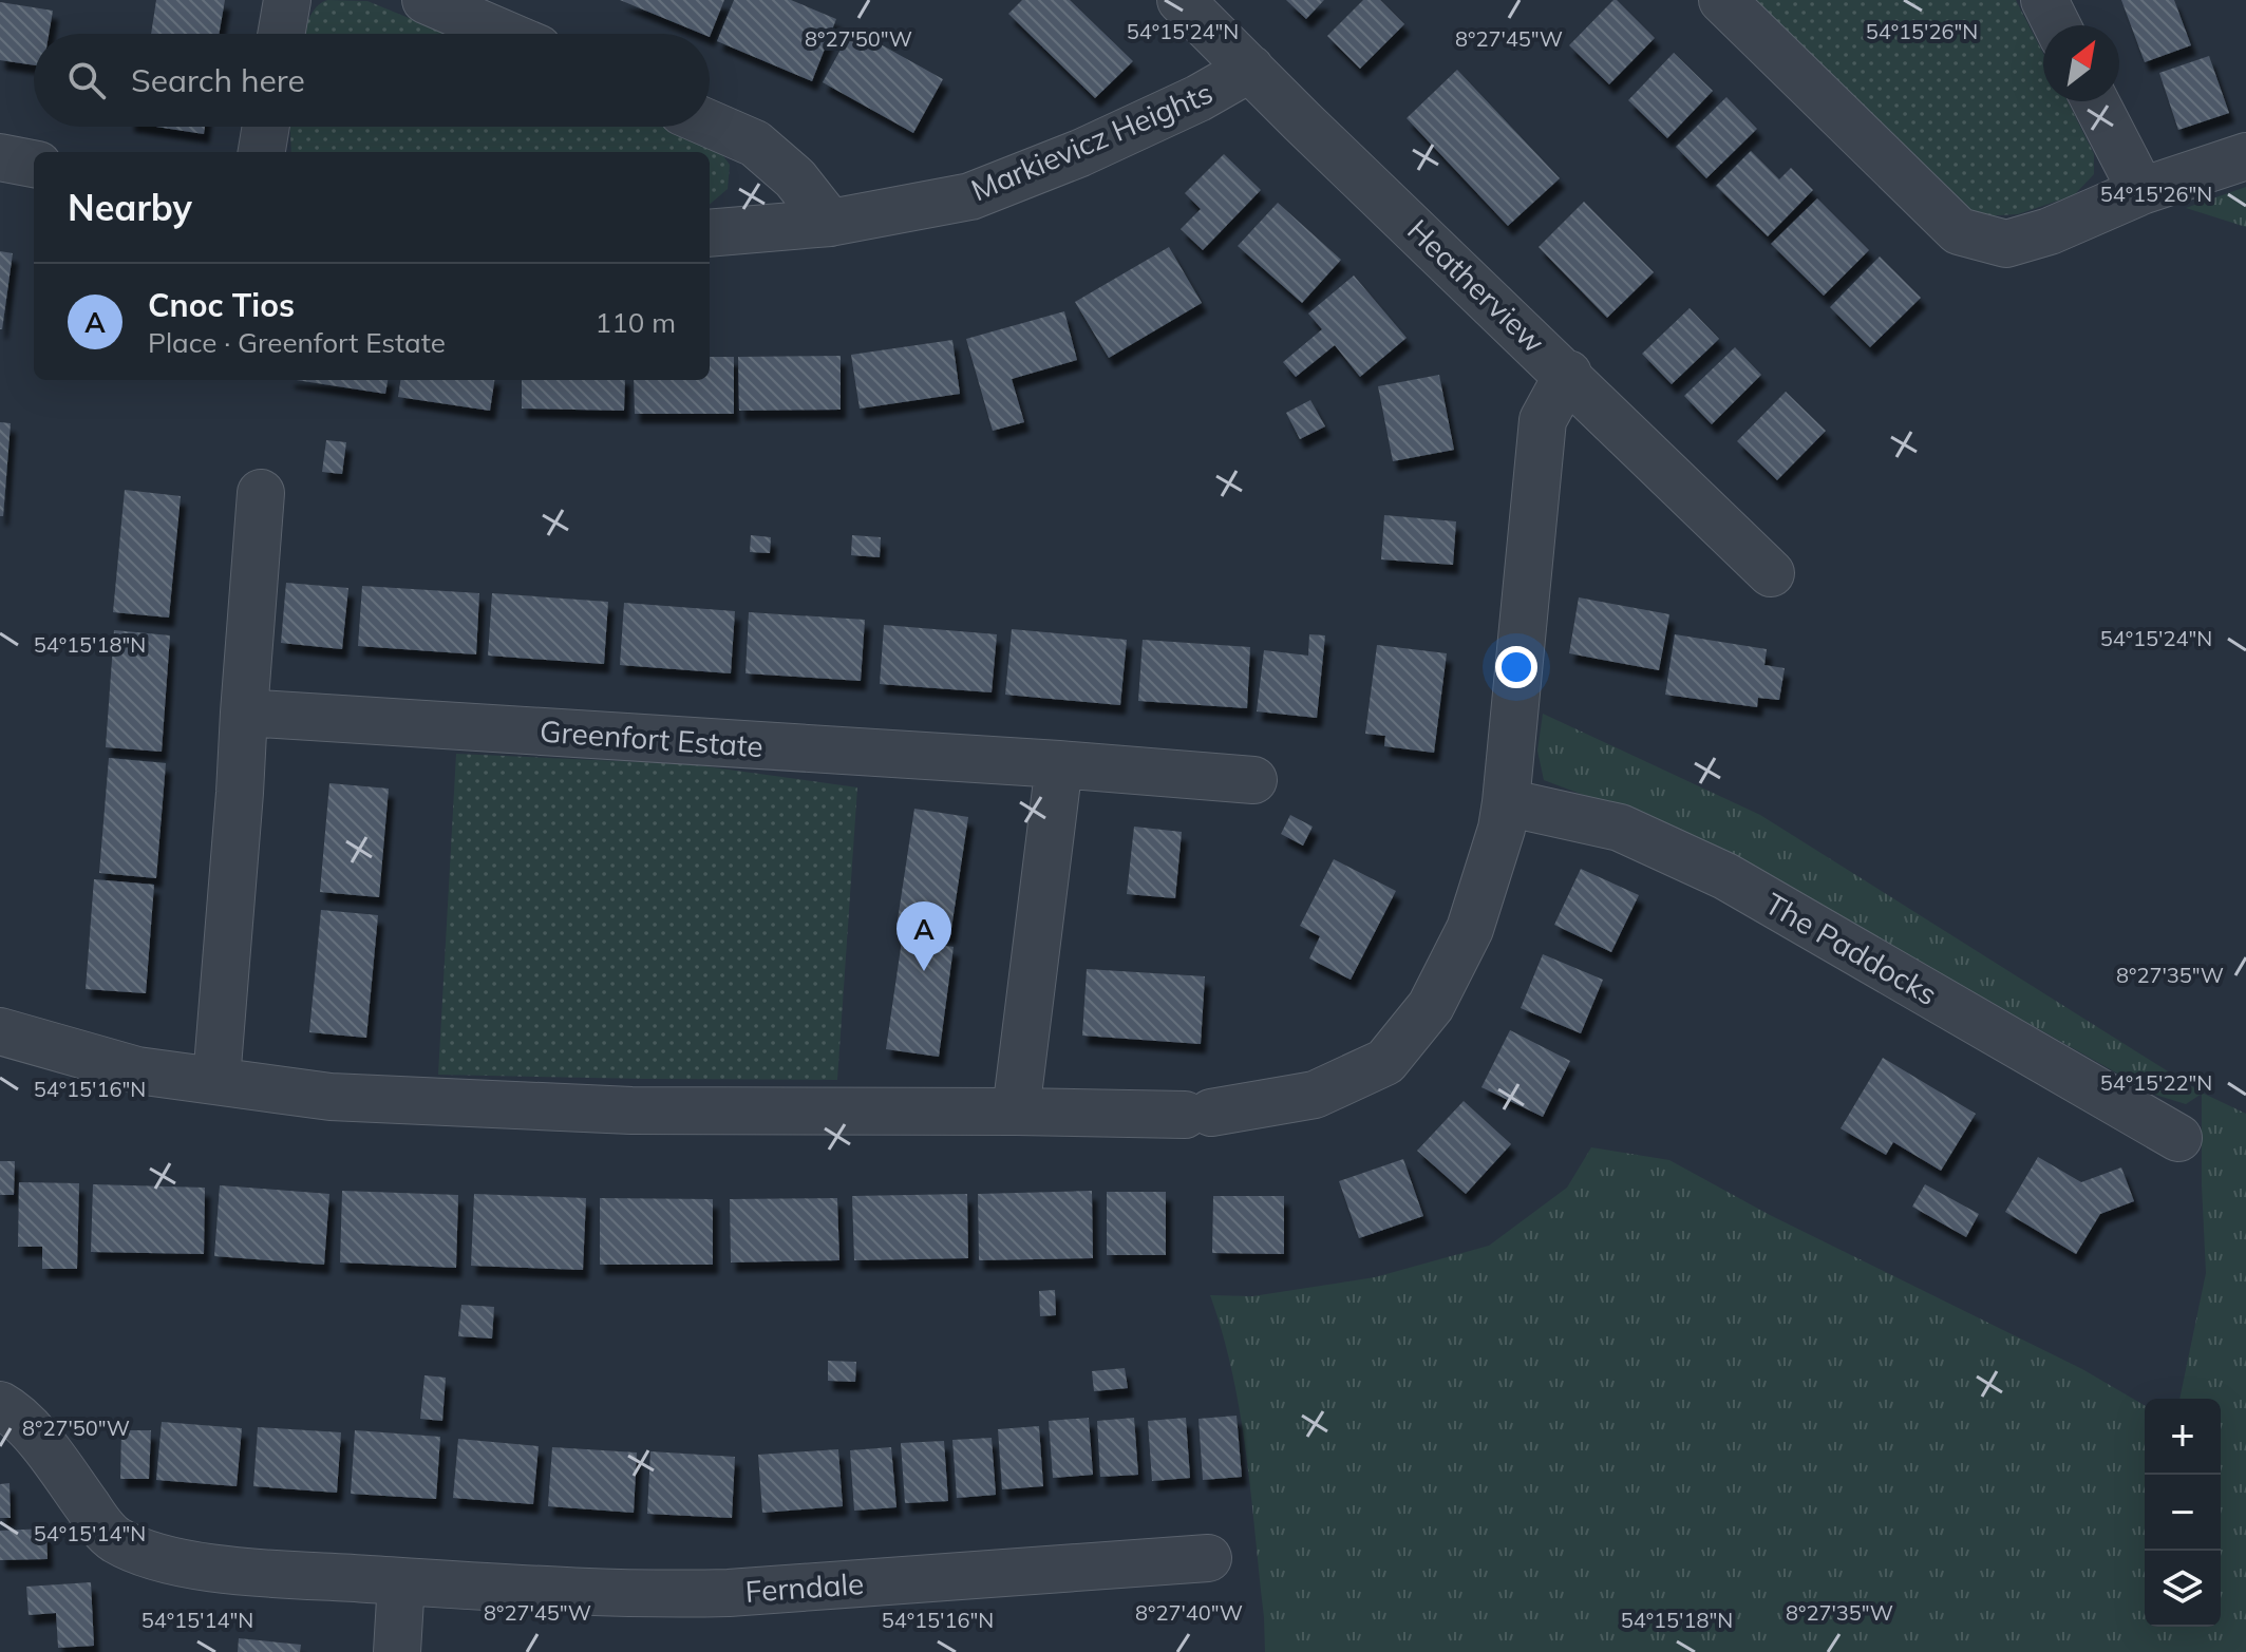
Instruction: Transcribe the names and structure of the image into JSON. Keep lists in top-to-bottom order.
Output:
{
  "streets": {
    "street": [
      "Markievicz Heights",
      "Heatherview",
      "Greenfort Estate",
      "The Paddocks",
      "Ferndale"
    ]
  },
  "crossings": [
    ["Markievicz Heights", "Heatherview"]
  ],
  "north": "top right",
  "page": {
    "search": "Search here",
    "heading": "Nearby",
    "list": [
      {
        "mark": "A",
        "name": "Cnoc Tios",
        "note": "Place · Greenfort Estate",
        "value": "110 m"
      }
    ],
    "pins": "A",
    "map_buttons": ["+", "−"]
  },
  "coordinates": [
    "54°15'24\"N",
    "54°15'26\"N",
    "8°27'45\"W",
    "8°27'50\"W",
    "54°15'18\"N",
    "8°27'35\"W",
    "54°15'22\"N",
    "54°15'16\"N",
    "54°15'14\"N",
    "8°27'40\"W"
  ]
}
